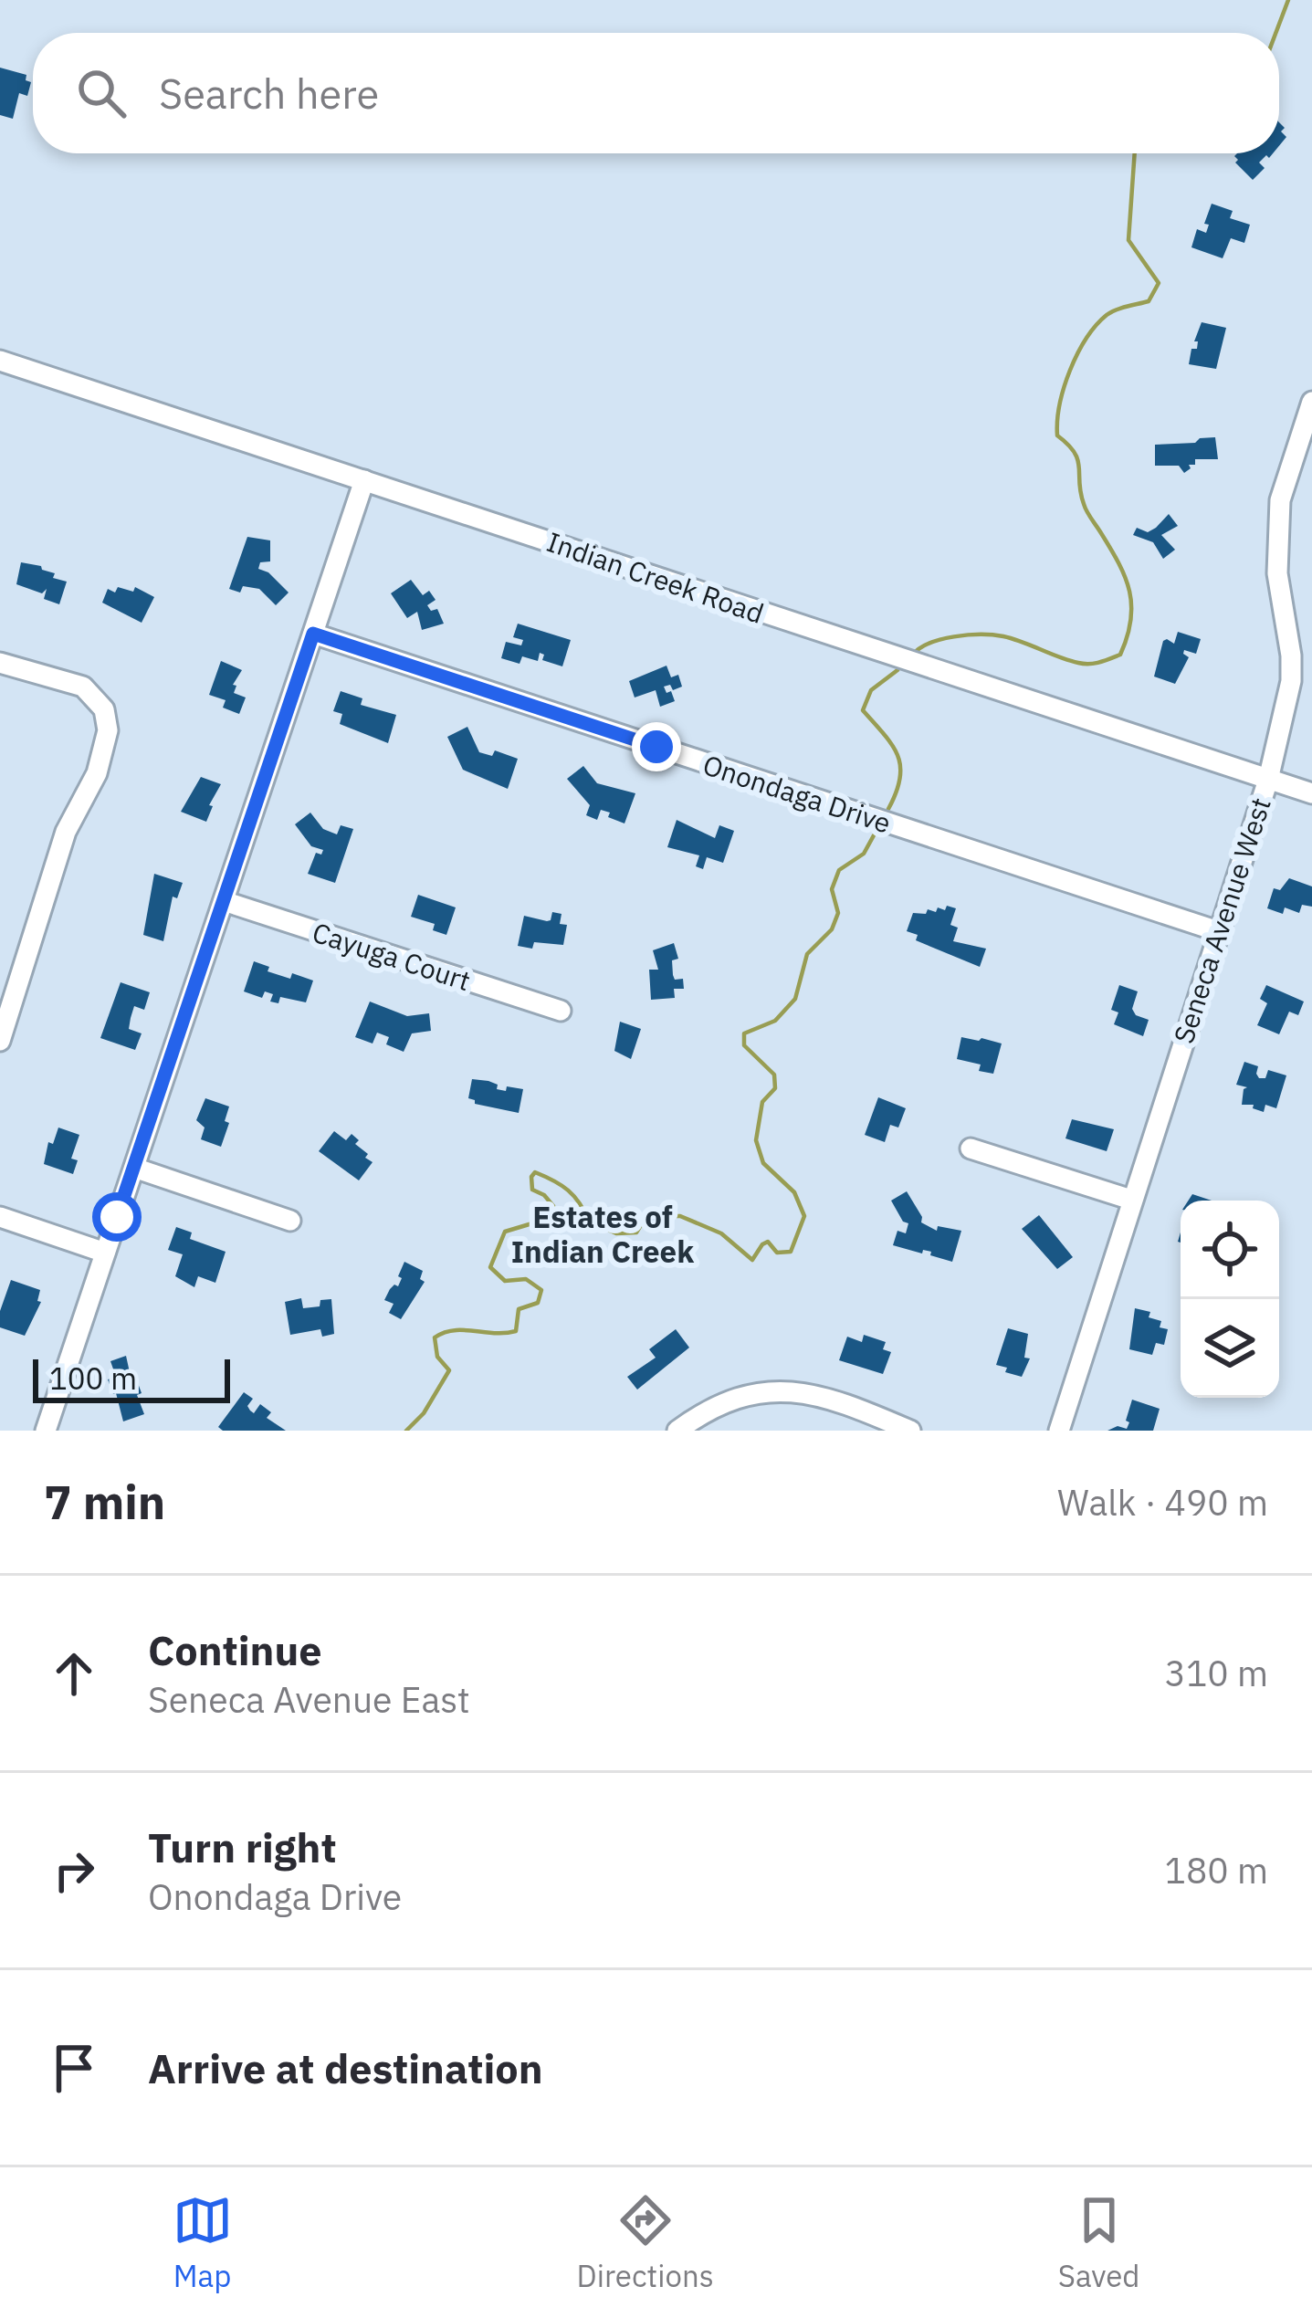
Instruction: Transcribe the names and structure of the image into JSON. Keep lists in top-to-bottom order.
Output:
{
  "streets": {
    "street": [
      "Indian Creek Road",
      "Onondaga Drive",
      "Seneca Avenue West",
      "Cayuga Court"
    ]
  },
  "crossings": [
    ["Indian Creek Road", "Seneca Avenue West"],
    ["Onondaga Drive", "Seneca Avenue West"]
  ],
  "districts": ["Estates of Indian Creek"],
  "scale_bar": "100 m",
  "page": {
    "search": "Search here",
    "scale": "100 m",
    "heading": ["7 min", "Walk · 490 m"],
    "list": [
      ["Continue", "Seneca Avenue East", "310 m"],
      ["Turn right", "Onondaga Drive", "180 m"],
      "Arrive at destination"
    ],
    "nav": ["Map", "Directions", "Saved"]
  }
}
